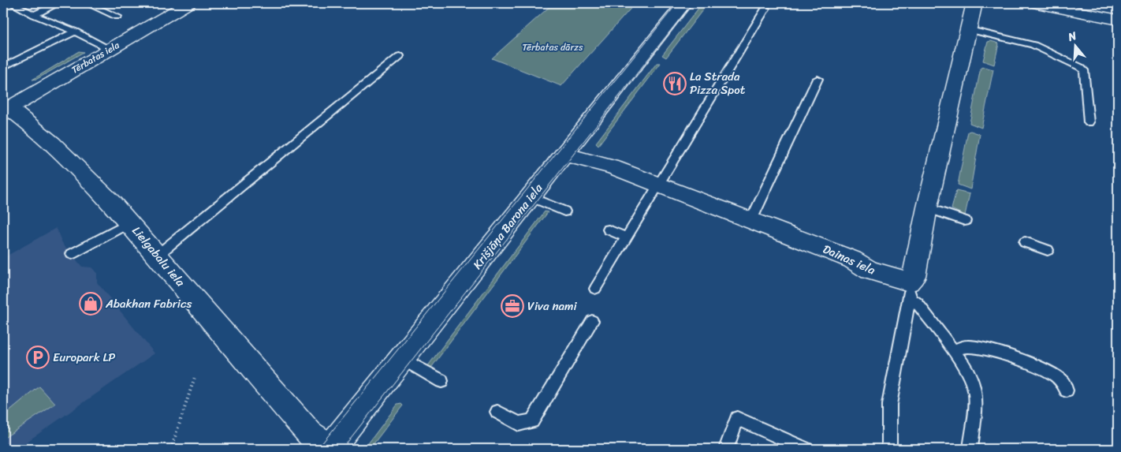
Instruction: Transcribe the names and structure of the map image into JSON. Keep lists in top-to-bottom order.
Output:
{
  "streets": {
    "street": [
      "Tērbatas iela",
      "Krišjāņa Barona iela",
      "Lielgabalu iela",
      "Dainas iela"
    ]
  },
  "crossings": [
    ["Tērbatas iela", "Lielgabalu iela"],
    ["Krišjāņa Barona iela", "Lielgabalu iela"],
    ["Krišjāņa Barona iela", "Dainas iela"]
  ],
  "parks": ["Tērbatas dārzs"],
  "places": {
    "restaurant": ["La Strada Pizza Spot"],
    "shop": ["Abakhan Fabrics"],
    "office": ["Viva nami"],
    "parking": ["Europark LP"]
  },
  "north": "top"
}
